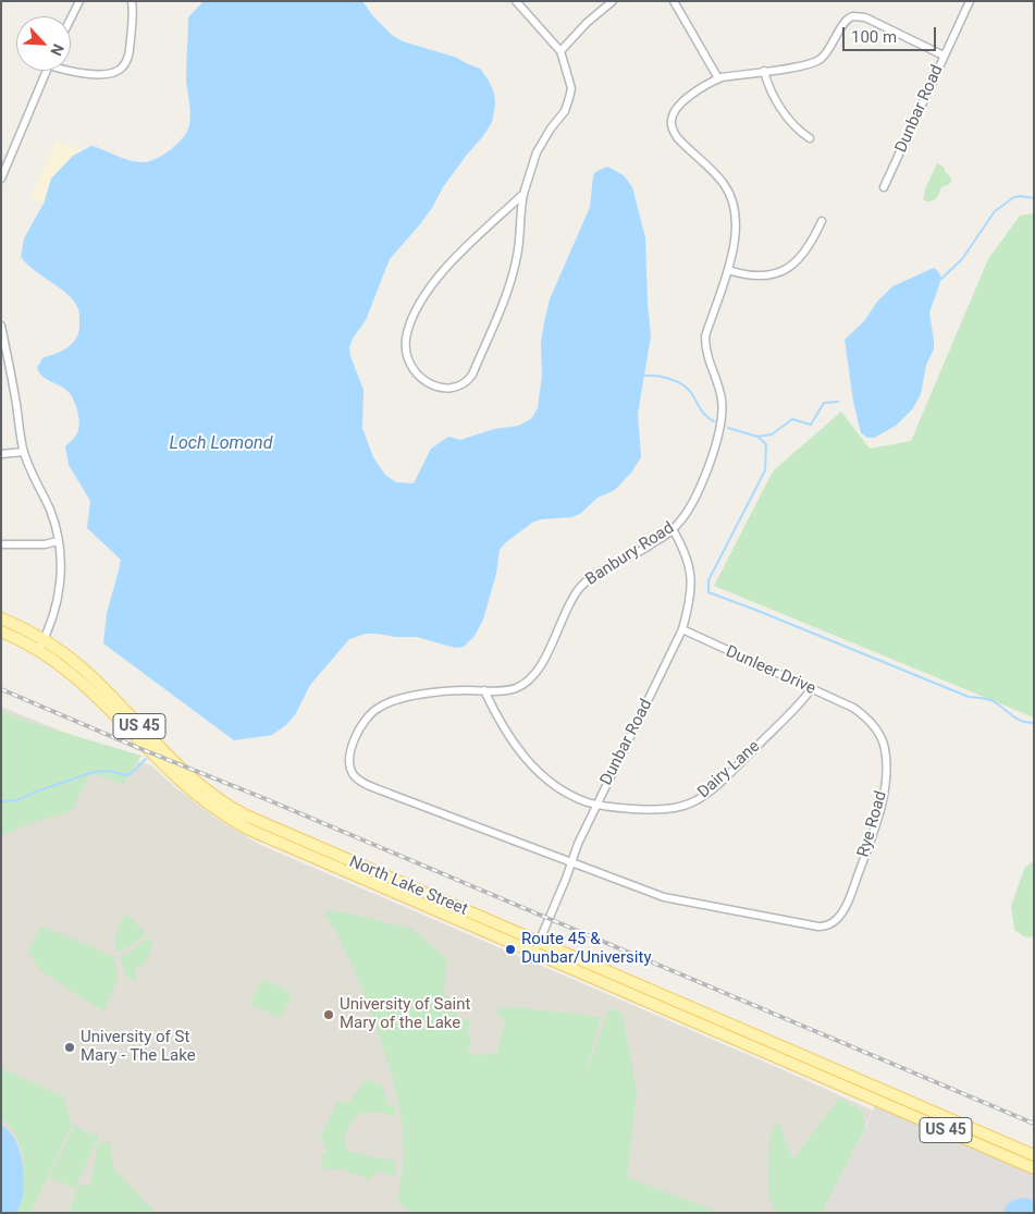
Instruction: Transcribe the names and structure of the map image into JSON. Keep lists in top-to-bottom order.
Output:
{
  "streets": {
    "main road": ["US 45", "North Lake Street"],
    "street": [
      "Dunbar Road",
      "Banbury Road",
      "Dunleer Drive",
      "Dairy Lane",
      "Rye Road"
    ]
  },
  "crossings": [
    ["Dunbar Road", "Banbury Road"],
    ["Dunbar Road", "Dunleer Drive"],
    ["Dunbar Road", "Dairy Lane"],
    ["Dunbar Road", "North Lake Street"],
    ["Banbury Road", "Dairy Lane"],
    ["Banbury Road", "Rye Road"],
    ["Dunleer Drive", "Dairy Lane"],
    ["Dunleer Drive", "Rye Road"]
  ],
  "water": ["Loch Lomond"],
  "places": ["Route 45 & Dunbar/University", "University of Saint Mary of the Lake", "University of St Mary - The Lake"],
  "scale_bar": "100 m",
  "north": "bottom right"
}
